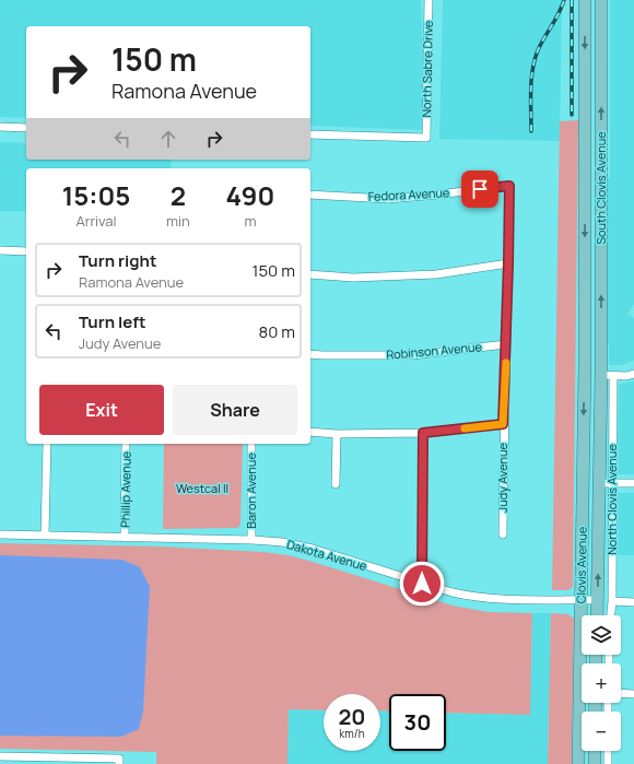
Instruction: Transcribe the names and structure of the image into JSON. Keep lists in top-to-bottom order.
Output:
{
  "streets": {
    "main road": ["South Clovis Avenue", "Clovis Avenue"],
    "street": [
      "North Sabre Drive",
      "Fedora Avenue",
      "Robinson Avenue",
      "Judy Avenue",
      "Phillip Avenue",
      "Baron Avenue",
      "North Clovis Avenue",
      "Dakota Avenue"
    ]
  },
  "crossings": [
    ["South Clovis Avenue", "North Clovis Avenue"],
    ["South Clovis Avenue", "Clovis Avenue"],
    ["Fedora Avenue", "Judy Avenue"],
    ["Robinson Avenue", "Judy Avenue"],
    ["Phillip Avenue", "Dakota Avenue"],
    ["Baron Avenue", "Dakota Avenue"],
    ["North Clovis Avenue", "Clovis Avenue"],
    ["Dakota Avenue", "Clovis Avenue"]
  ],
  "parks": ["Westcal II"],
  "page": {
    "turn": ["150 m", "Ramona Avenue"],
    "eta": [
      "15:05",
      "Arrival",
      "2",
      "min",
      "490",
      "m"
    ],
    "list": [
      {
        "name": "Turn right",
        "note": "Ramona Avenue",
        "value": "150 m"
      },
      {
        "name": "Turn left",
        "note": "Judy Avenue",
        "value": "80 m"
      }
    ],
    "buttons": ["Exit", "Share"],
    "map_buttons": ["+", "−"],
    "speed": "20 km/h",
    "limit": "30"
  }
}
